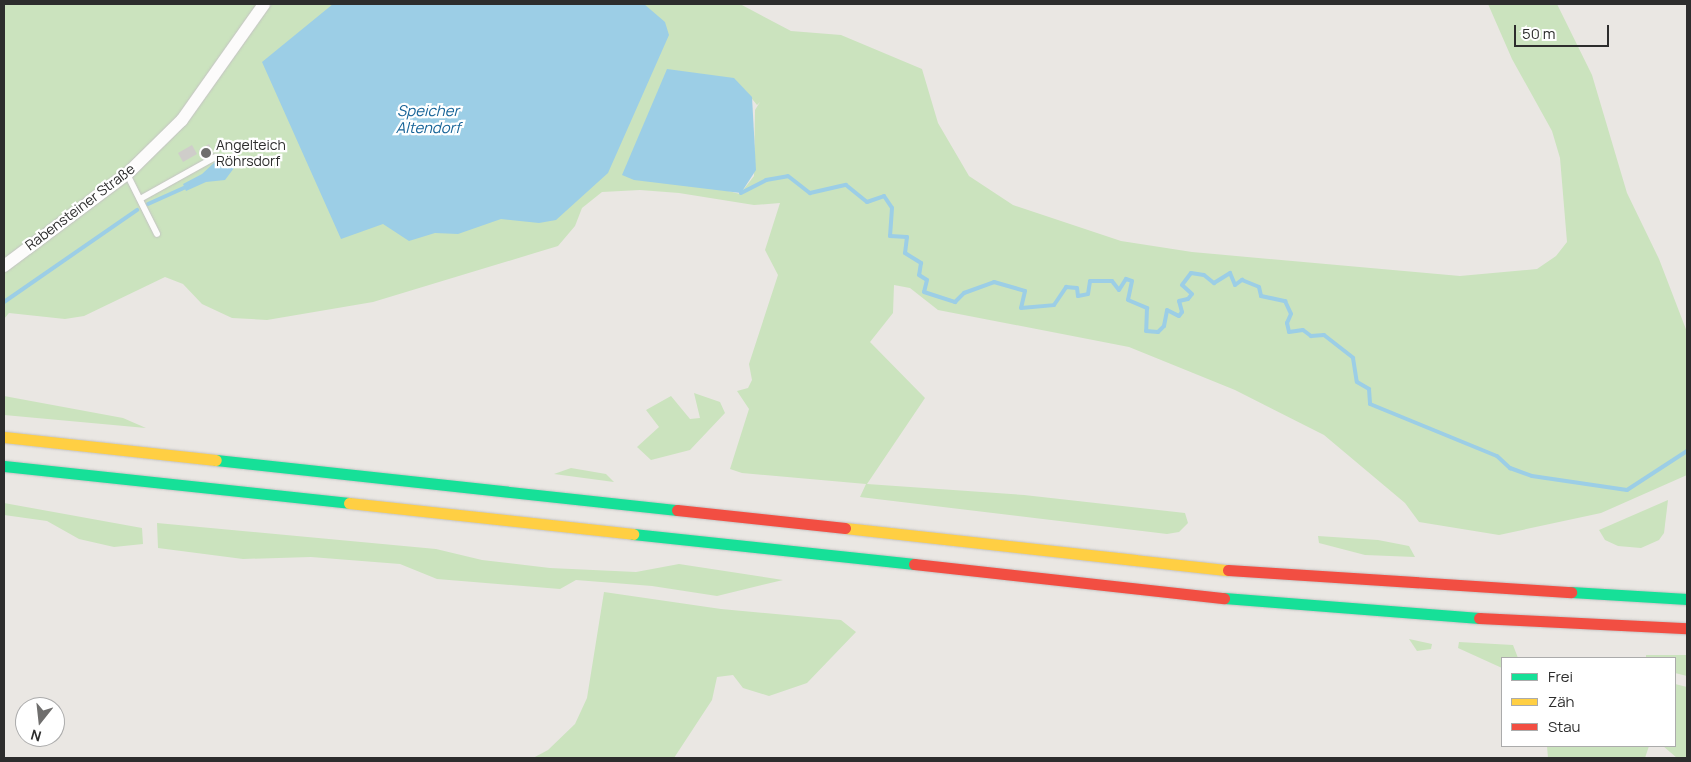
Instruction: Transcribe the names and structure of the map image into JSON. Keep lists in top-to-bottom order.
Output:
{
  "streets": {
    "street": ["Rabensteiner Straße"]
  },
  "water": ["Speicher Altendorf"],
  "places": ["Angelteich Röhrsdorf"],
  "legend": ["Frei", "Zäh", "Stau"],
  "scale_bar": "50 m",
  "north": "bottom"
}
